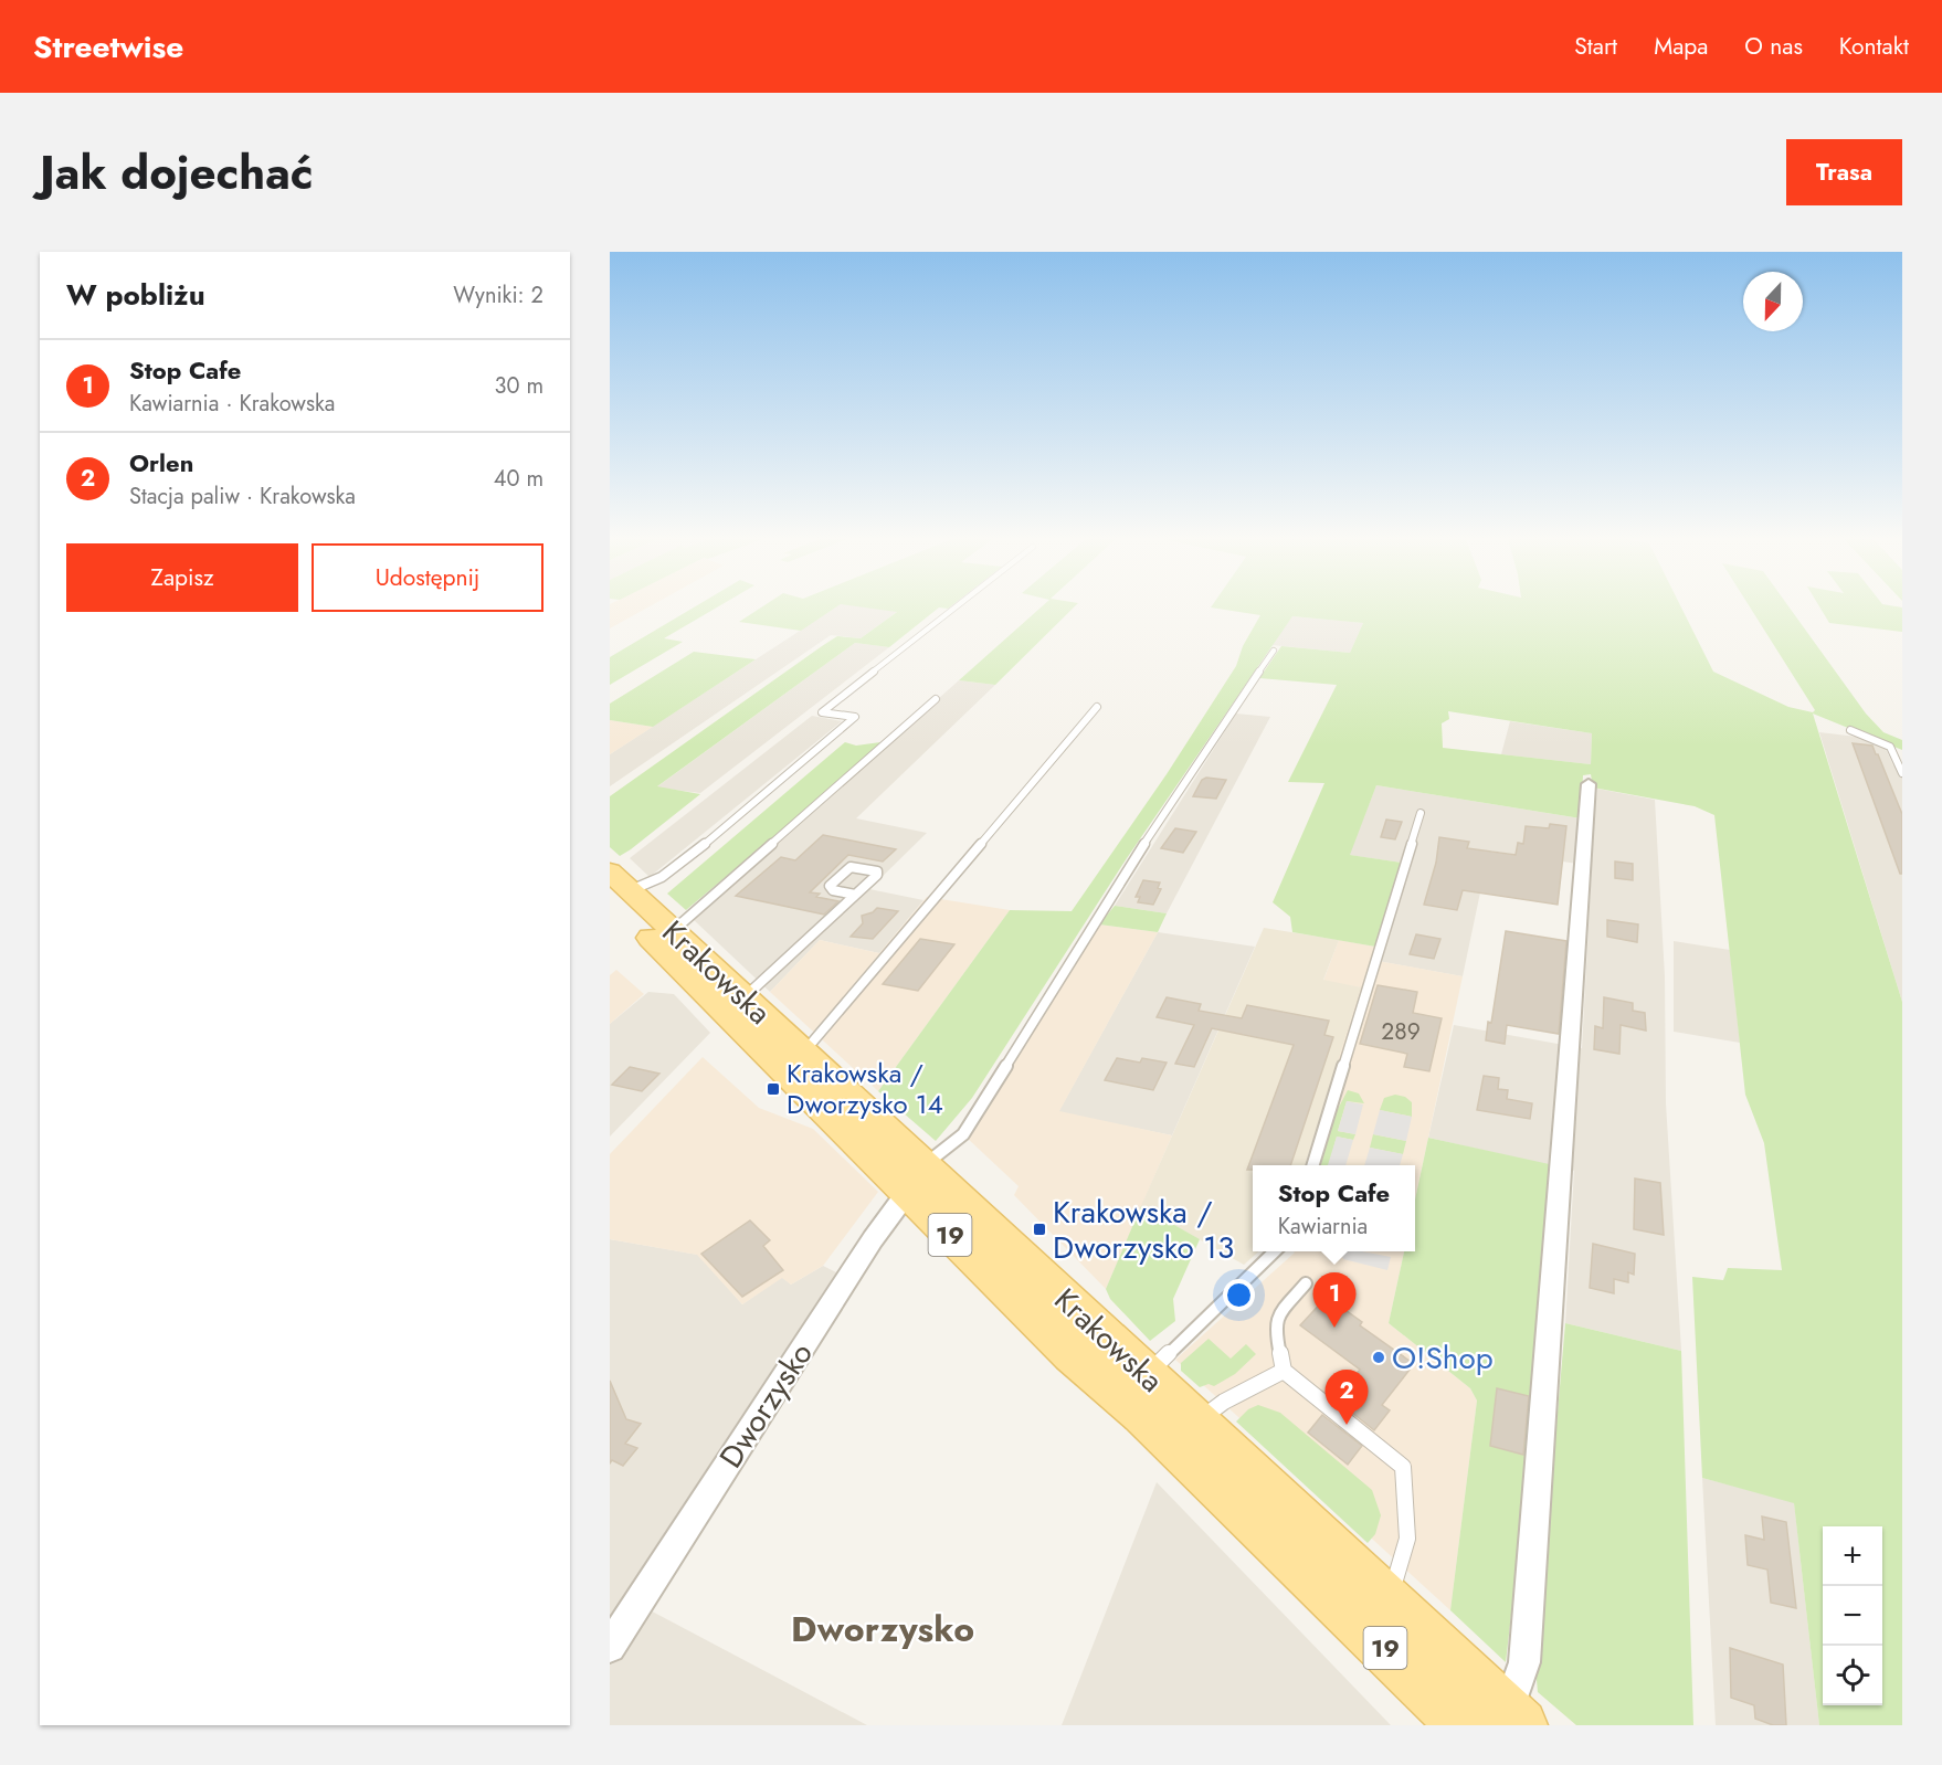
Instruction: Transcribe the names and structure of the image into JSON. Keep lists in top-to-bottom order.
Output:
{
  "streets": {
    "main road": ["Krakowska", "19"],
    "street": ["Dworzysko"]
  },
  "crossings": [
    ["Krakowska", "Dworzysko"]
  ],
  "districts": ["Dworzysko"],
  "places": {
    "transit": ["Krakowska / Dworzysko 14", "Krakowska / Dworzysko 13"],
    "other": ["O!Shop"]
  },
  "house_numbers": ["289"],
  "north": "bottom",
  "page": {
    "header": "Streetwise",
    "nav": [
      "Start",
      "Mapa",
      "O nas",
      "Kontakt"
    ],
    "title": "Jak dojechać",
    "buttons": [
      "Trasa",
      ["Zapisz", "Udostępnij"]
    ],
    "heading": ["W pobliżu", "Wyniki: 2"],
    "list": [
      {
        "mark": "1",
        "name": "Stop Cafe",
        "note": "Kawiarnia · Krakowska",
        "value": "30 m"
      },
      {
        "mark": "2",
        "name": "Orlen",
        "note": "Stacja paliw · Krakowska",
        "value": "40 m"
      }
    ],
    "popup": ["Stop Cafe", "Kawiarnia"],
    "pins": ["1", "2"],
    "map_buttons": ["+", "−"]
  }
}
